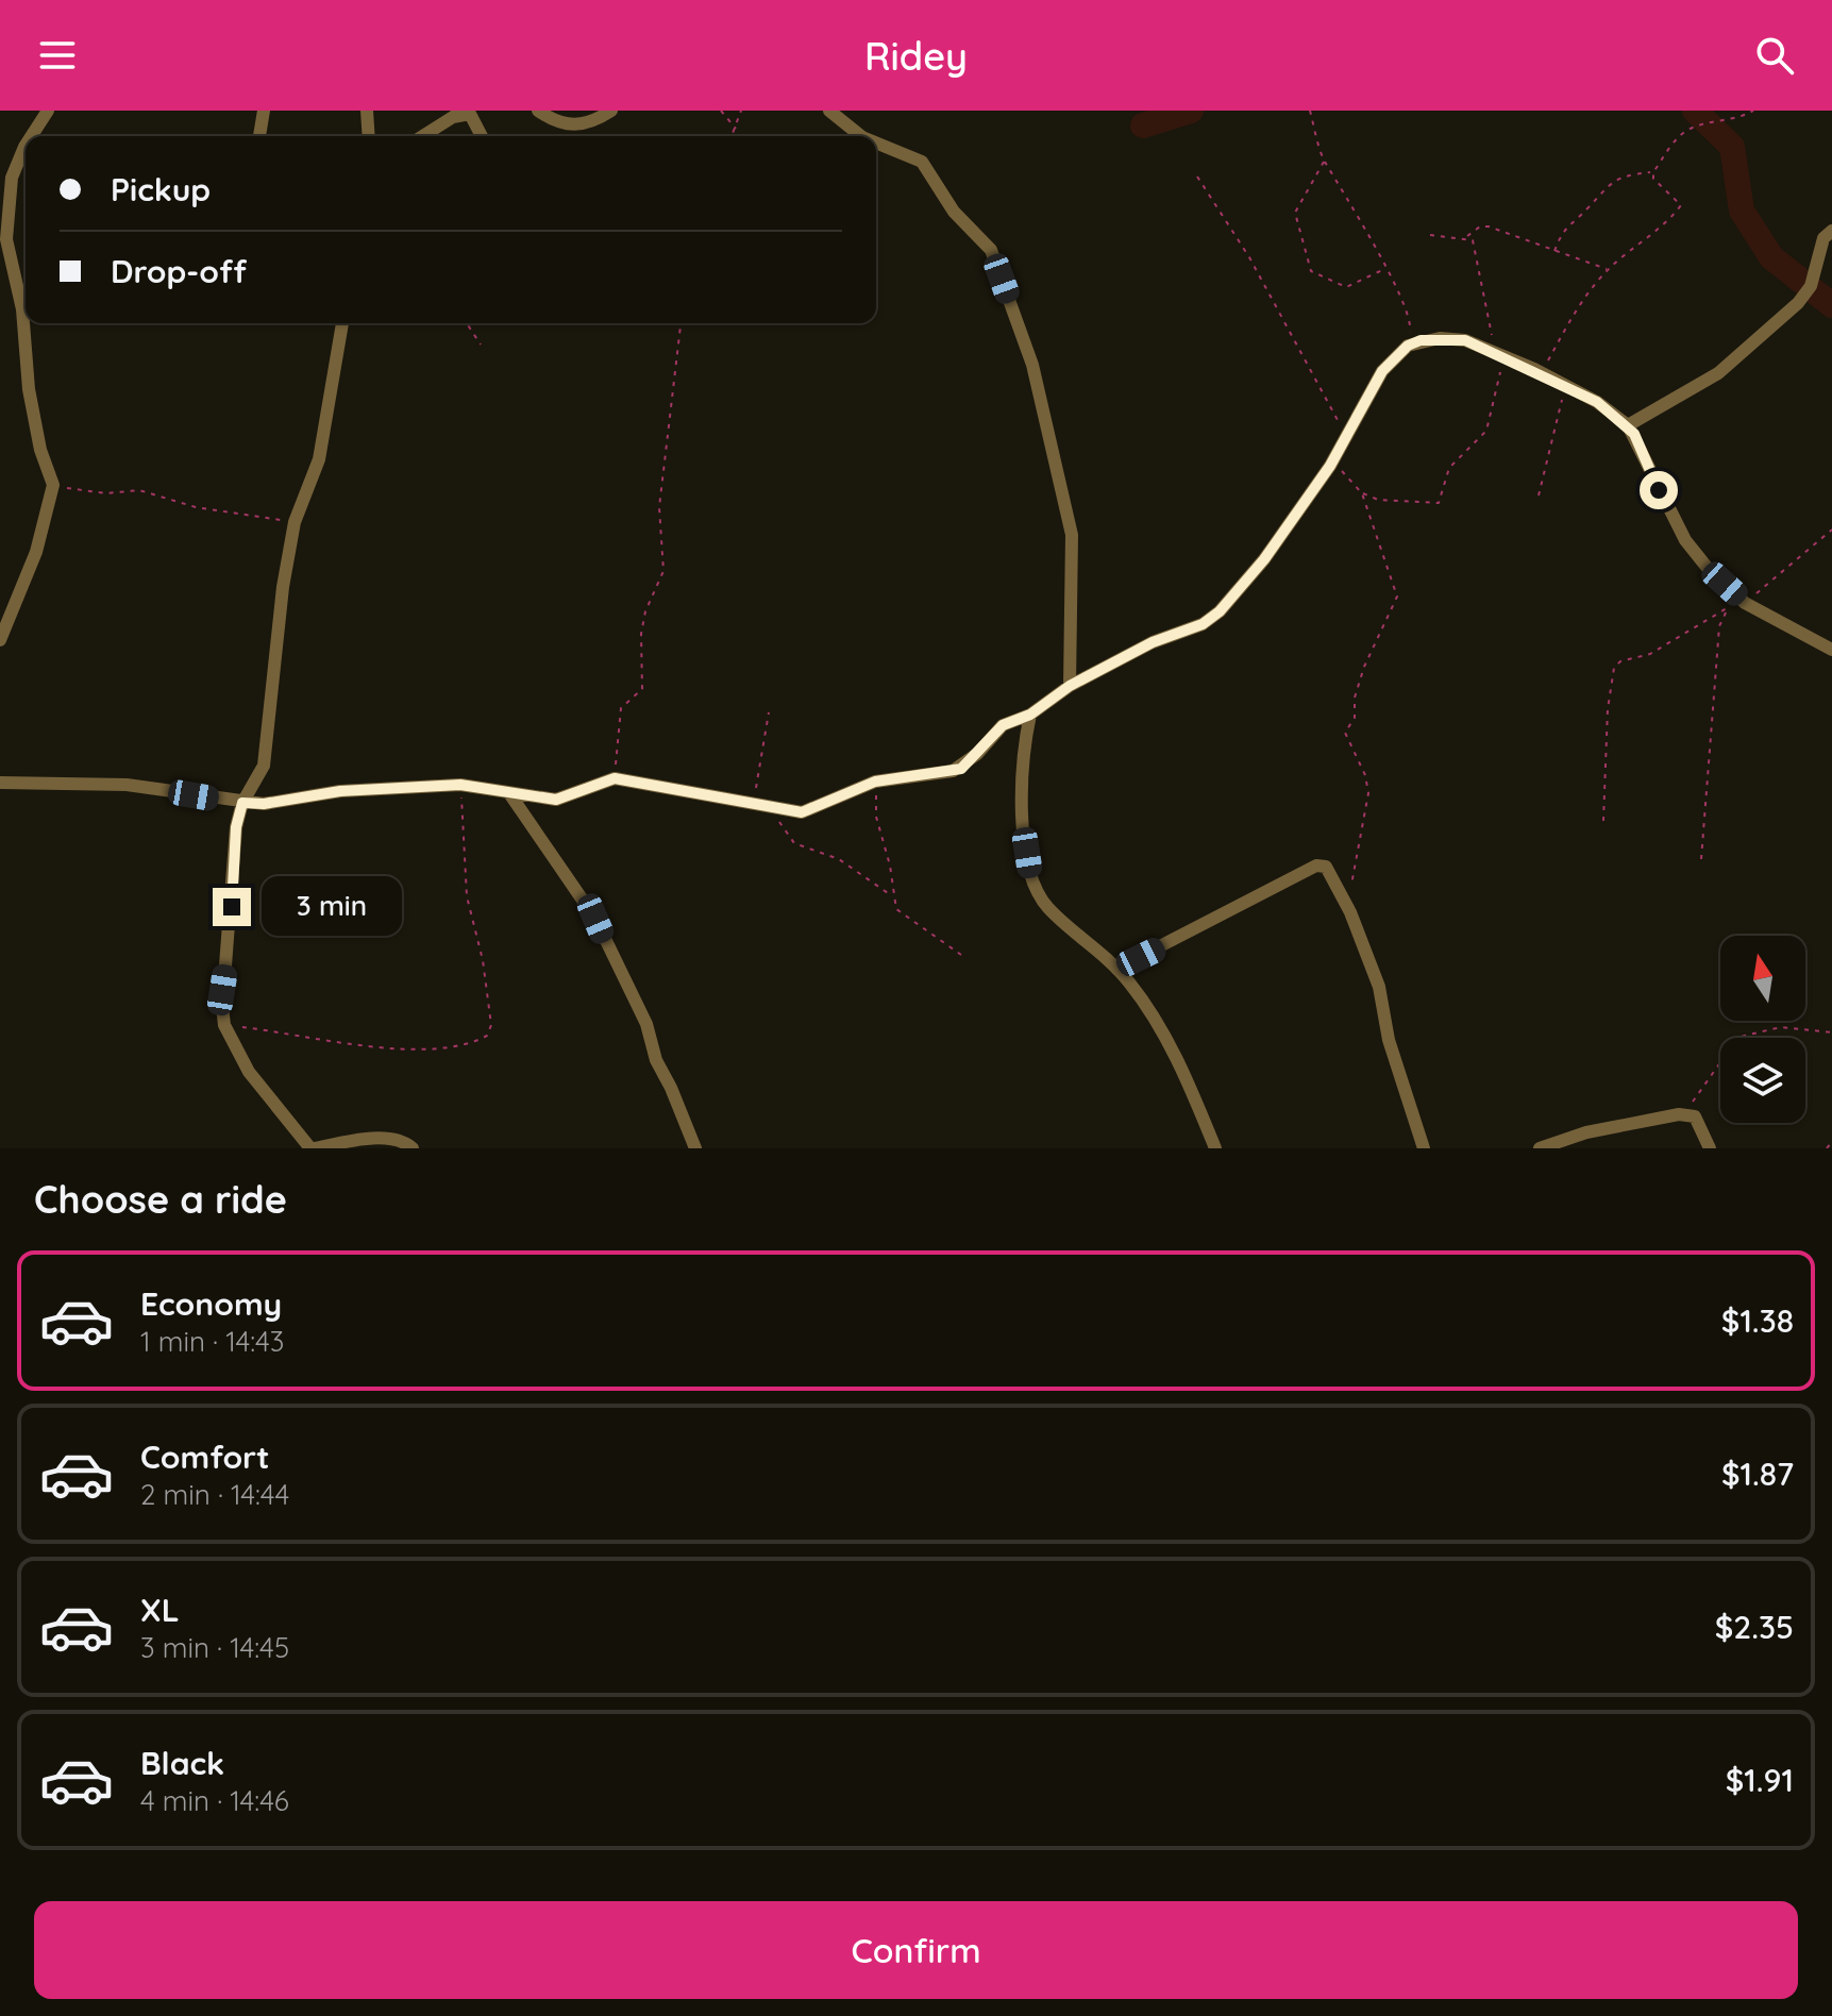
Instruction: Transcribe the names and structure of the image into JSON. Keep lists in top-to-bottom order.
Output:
{
  "north": "top",
  "page": {
    "header": "Ridey",
    "banner": ["Pickup", "Drop-off"],
    "bubble": "3 min",
    "heading": "Choose a ride",
    "list": [
      {
        "name": "Economy",
        "note": "1 min · 14:43",
        "value": "$1.38"
      },
      {
        "name": "Comfort",
        "note": "2 min · 14:44",
        "value": "$1.87"
      },
      {
        "name": "XL",
        "note": "3 min · 14:45",
        "value": "$2.35"
      },
      {
        "name": "Black",
        "note": "4 min · 14:46",
        "value": "$1.91"
      }
    ],
    "buttons": "Confirm"
  }
}
